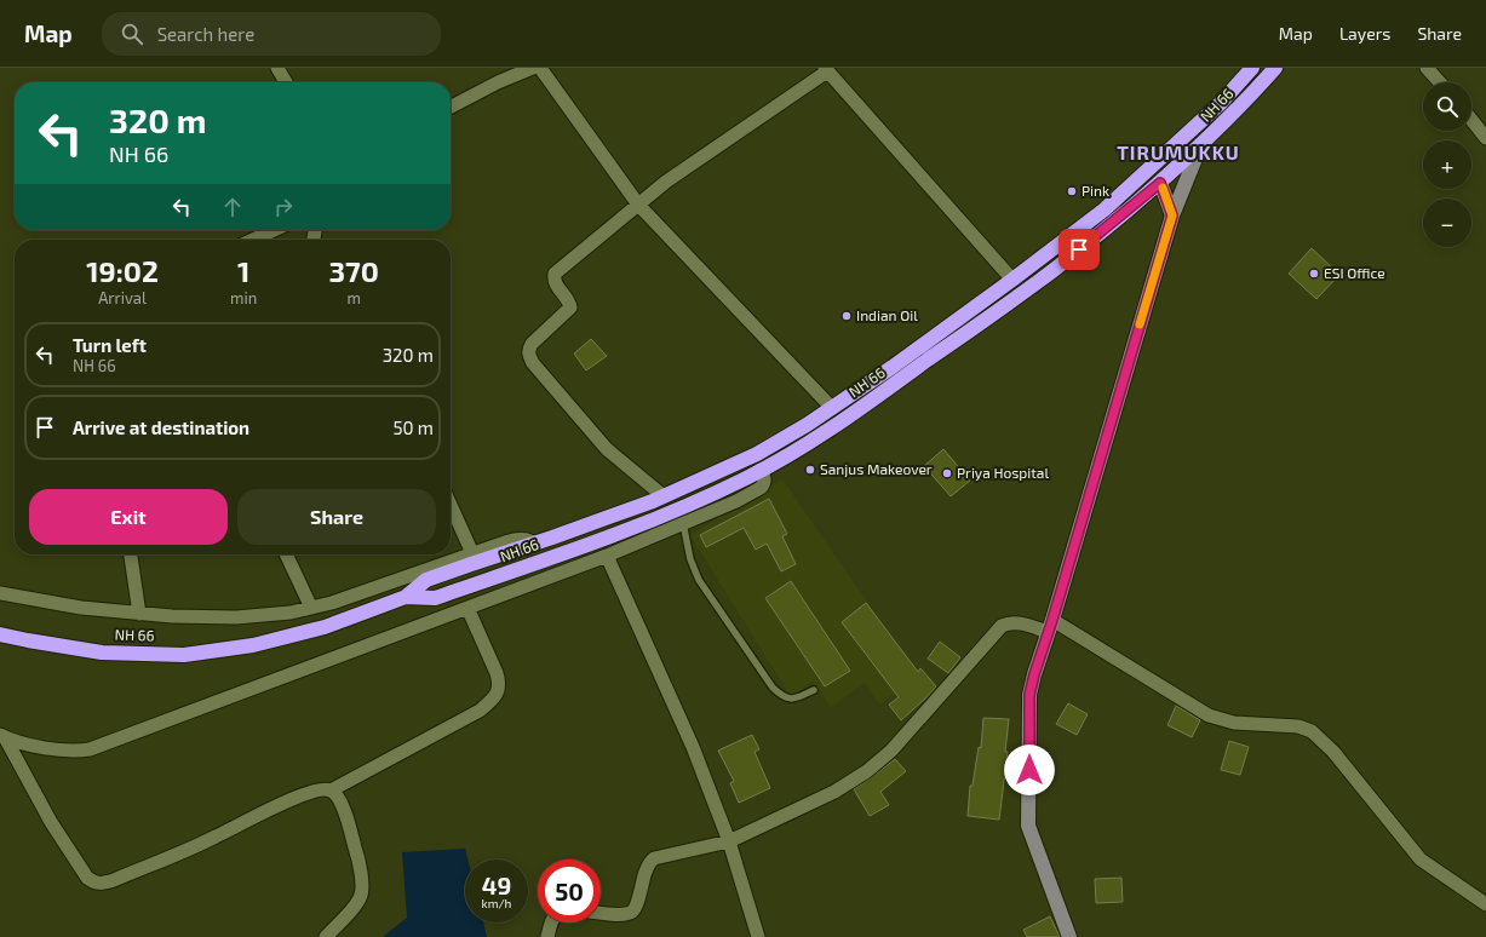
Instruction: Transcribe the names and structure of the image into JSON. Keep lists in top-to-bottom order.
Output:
{
  "streets": {
    "highway": ["NH 66"]
  },
  "districts": ["TIRUMUKKU"],
  "places": [
    "Pink",
    "ESI Office",
    "Indian Oil",
    "Sanjus Makeover",
    "Priya Hospital"
  ],
  "page": {
    "header": "Map",
    "search": "Search here",
    "nav": ["Map", "Layers", "Share"],
    "map_buttons": ["+", "−"],
    "turn": ["320 m", "NH 66"],
    "eta": [
      "19:02",
      "Arrival",
      "1",
      "min",
      "370",
      "m"
    ],
    "list": [
      {
        "name": "Turn left",
        "note": "NH 66",
        "value": "320 m"
      },
      {
        "name": "Arrive at destination",
        "value": "50 m"
      }
    ],
    "buttons": ["Exit", "Share"],
    "speed": "49 km/h",
    "limit": "50"
  }
}
